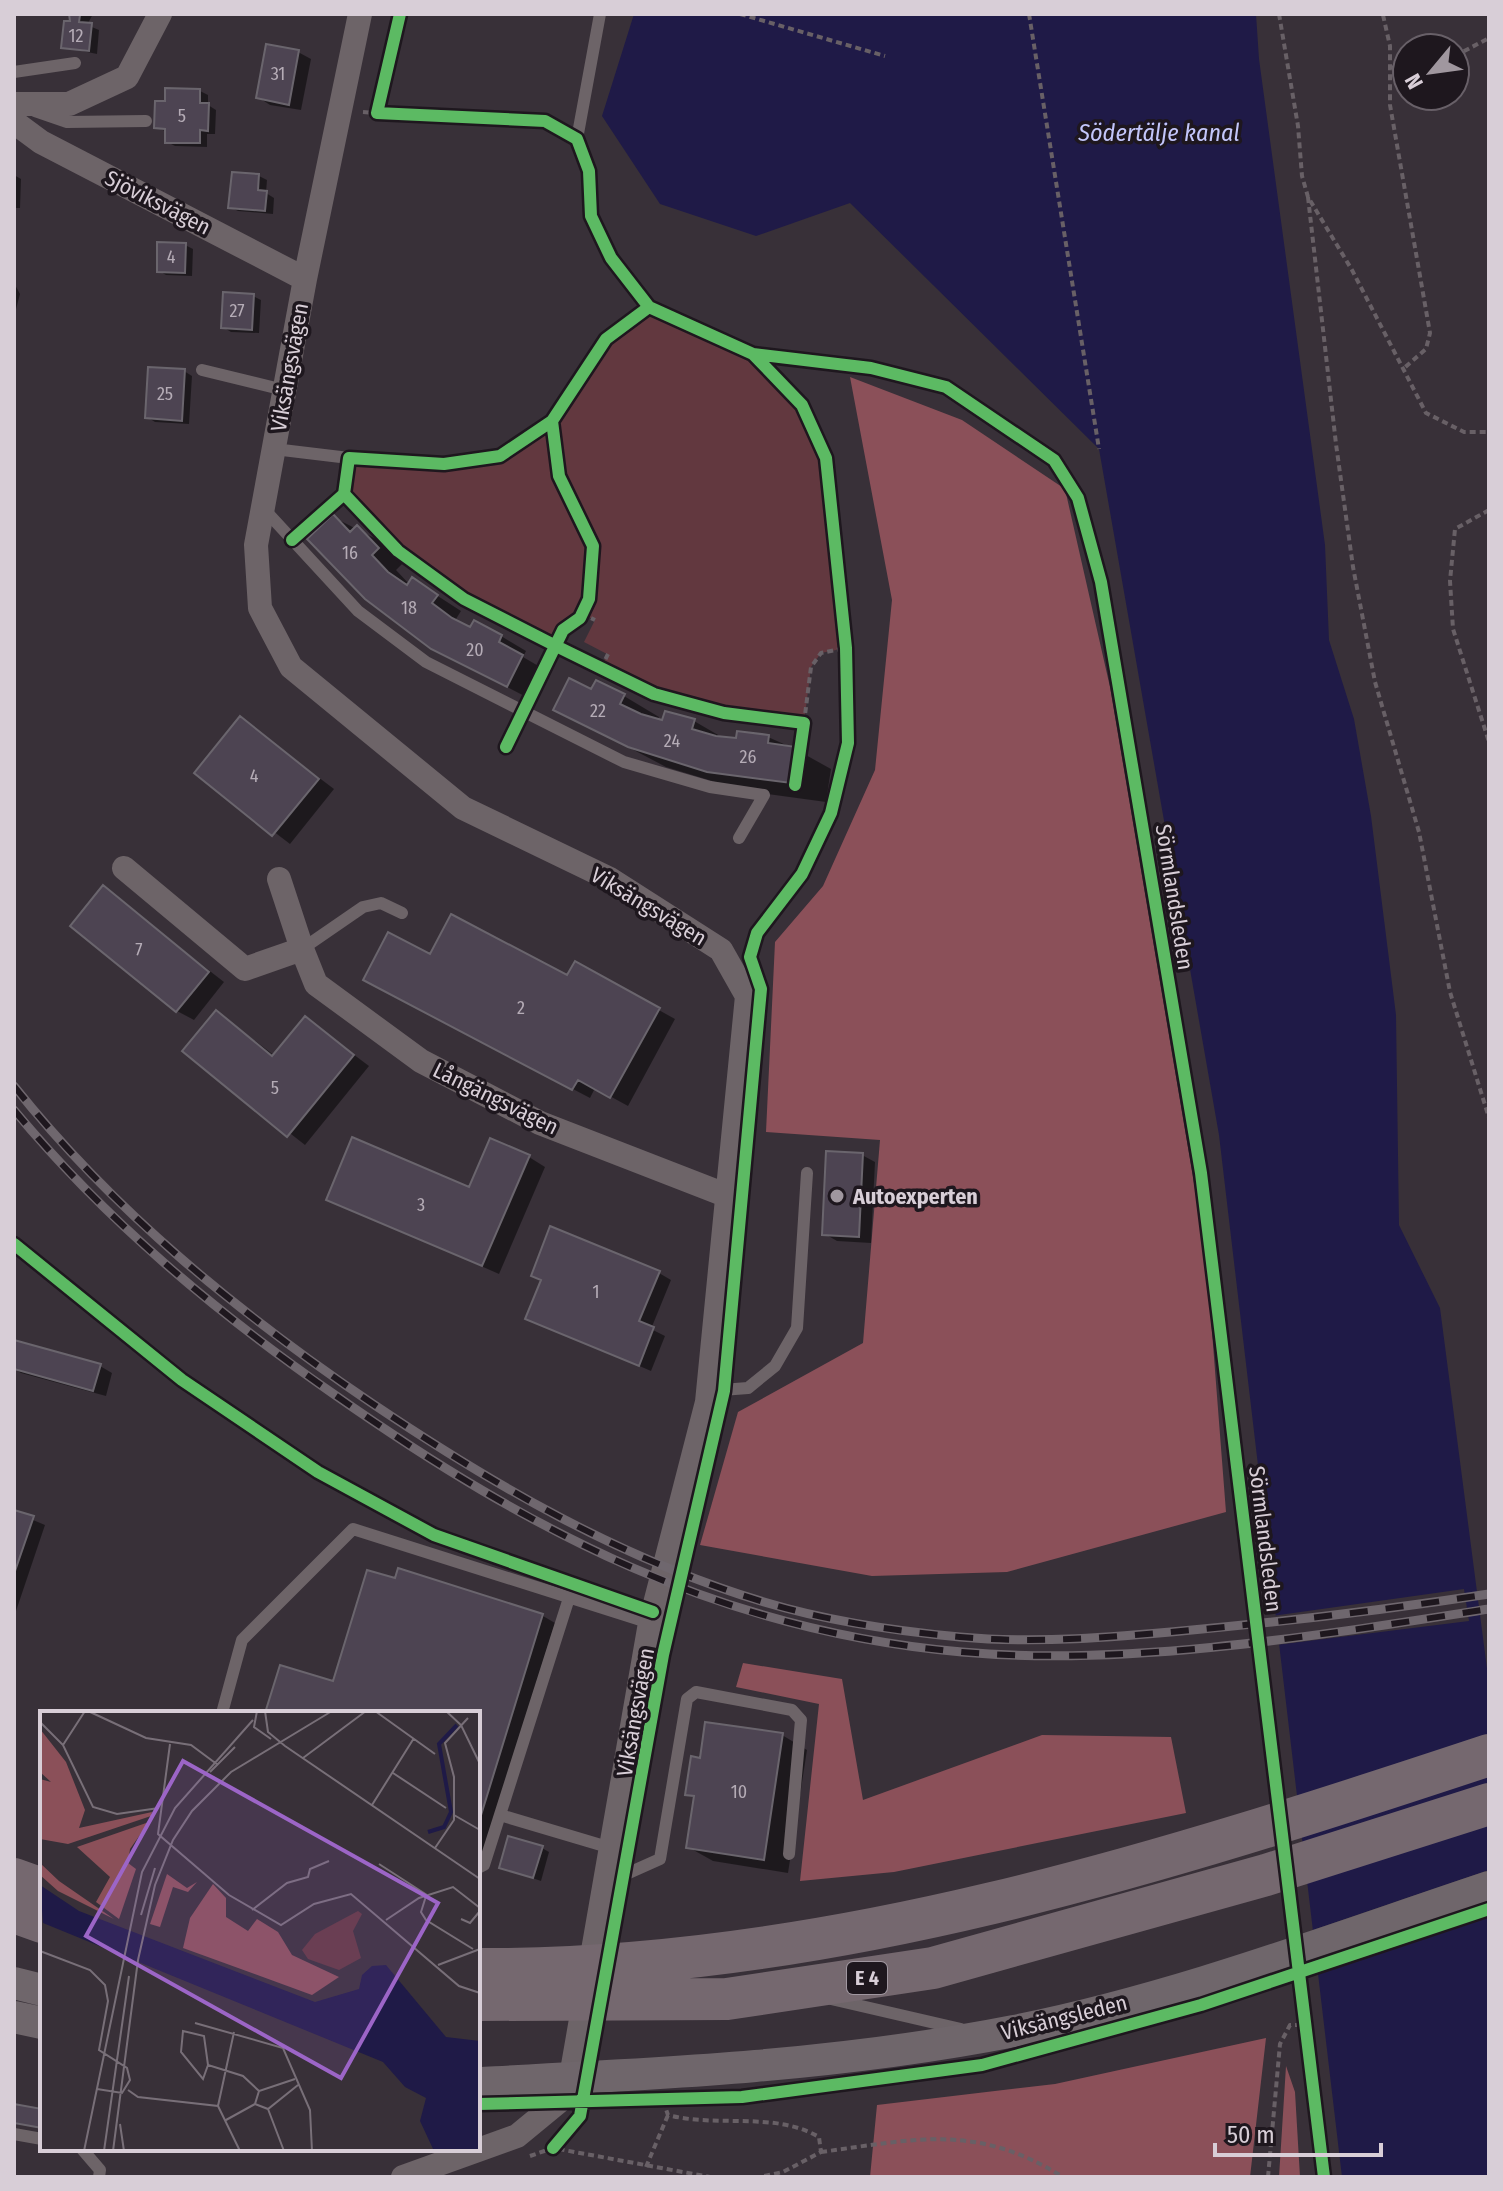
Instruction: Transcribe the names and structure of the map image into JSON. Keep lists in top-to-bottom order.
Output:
{
  "streets": {
    "highway": ["E 4"],
    "main road": ["Viksängsleden"],
    "street": ["Sjöviksvägen", "Viksängsvägen", "Långängsvägen"],
    "cycle path": ["Sörmlandsleden"]
  },
  "crossings": [
    ["Sjöviksvägen", "Viksängsvägen"],
    ["Viksängsvägen", "Långängsvägen"]
  ],
  "water": ["Södertälje kanal"],
  "places": ["Autoexperten"],
  "house_numbers": [
    "12",
    "31",
    "5",
    "4",
    "27",
    "25",
    "16",
    "18",
    "20",
    "22",
    "24",
    "26",
    "4",
    "7",
    "2",
    "5",
    "3",
    "1",
    "10"
  ],
  "scale_bar": "50 m",
  "north": "bottom left"
}
